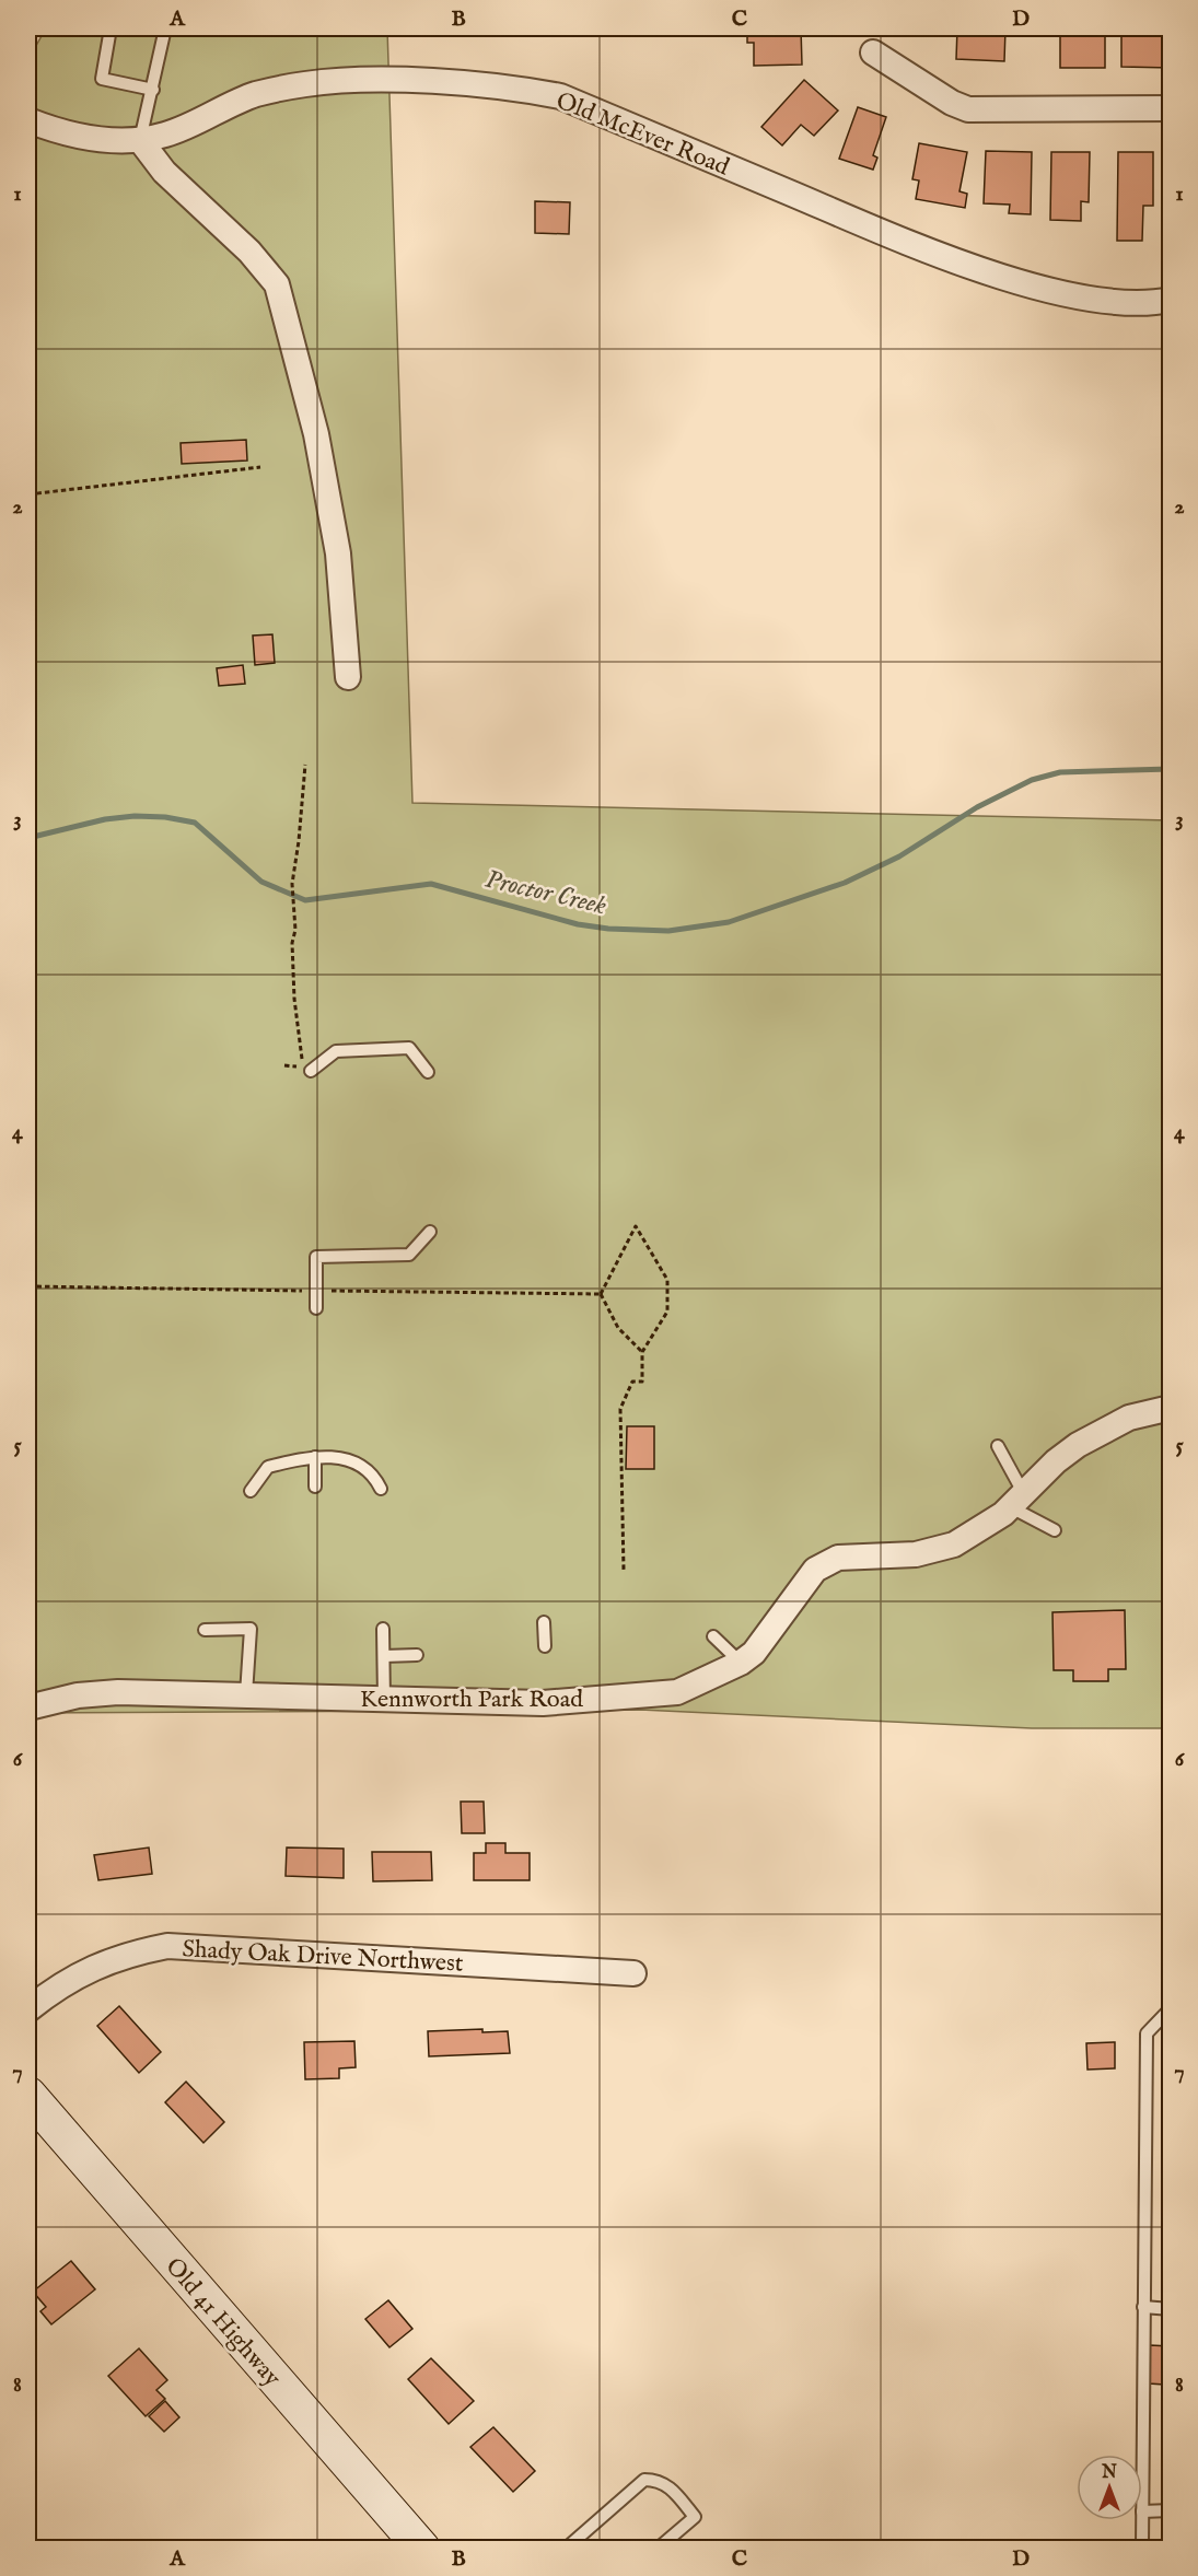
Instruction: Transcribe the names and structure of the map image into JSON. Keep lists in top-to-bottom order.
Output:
{
  "streets": {
    "main road": ["Old 41 Highway"],
    "street": ["Old McEver Road", "Kennworth Park Road", "Shady Oak Drive Northwest"]
  },
  "water": ["Proctor Creek"],
  "north": "top",
  "grid": {
    "columns": [
      "A",
      "B",
      "C",
      "D"
    ],
    "rows": [
      "1",
      "2",
      "3",
      "4",
      "5",
      "6",
      "7",
      "8"
    ]
  }
}
